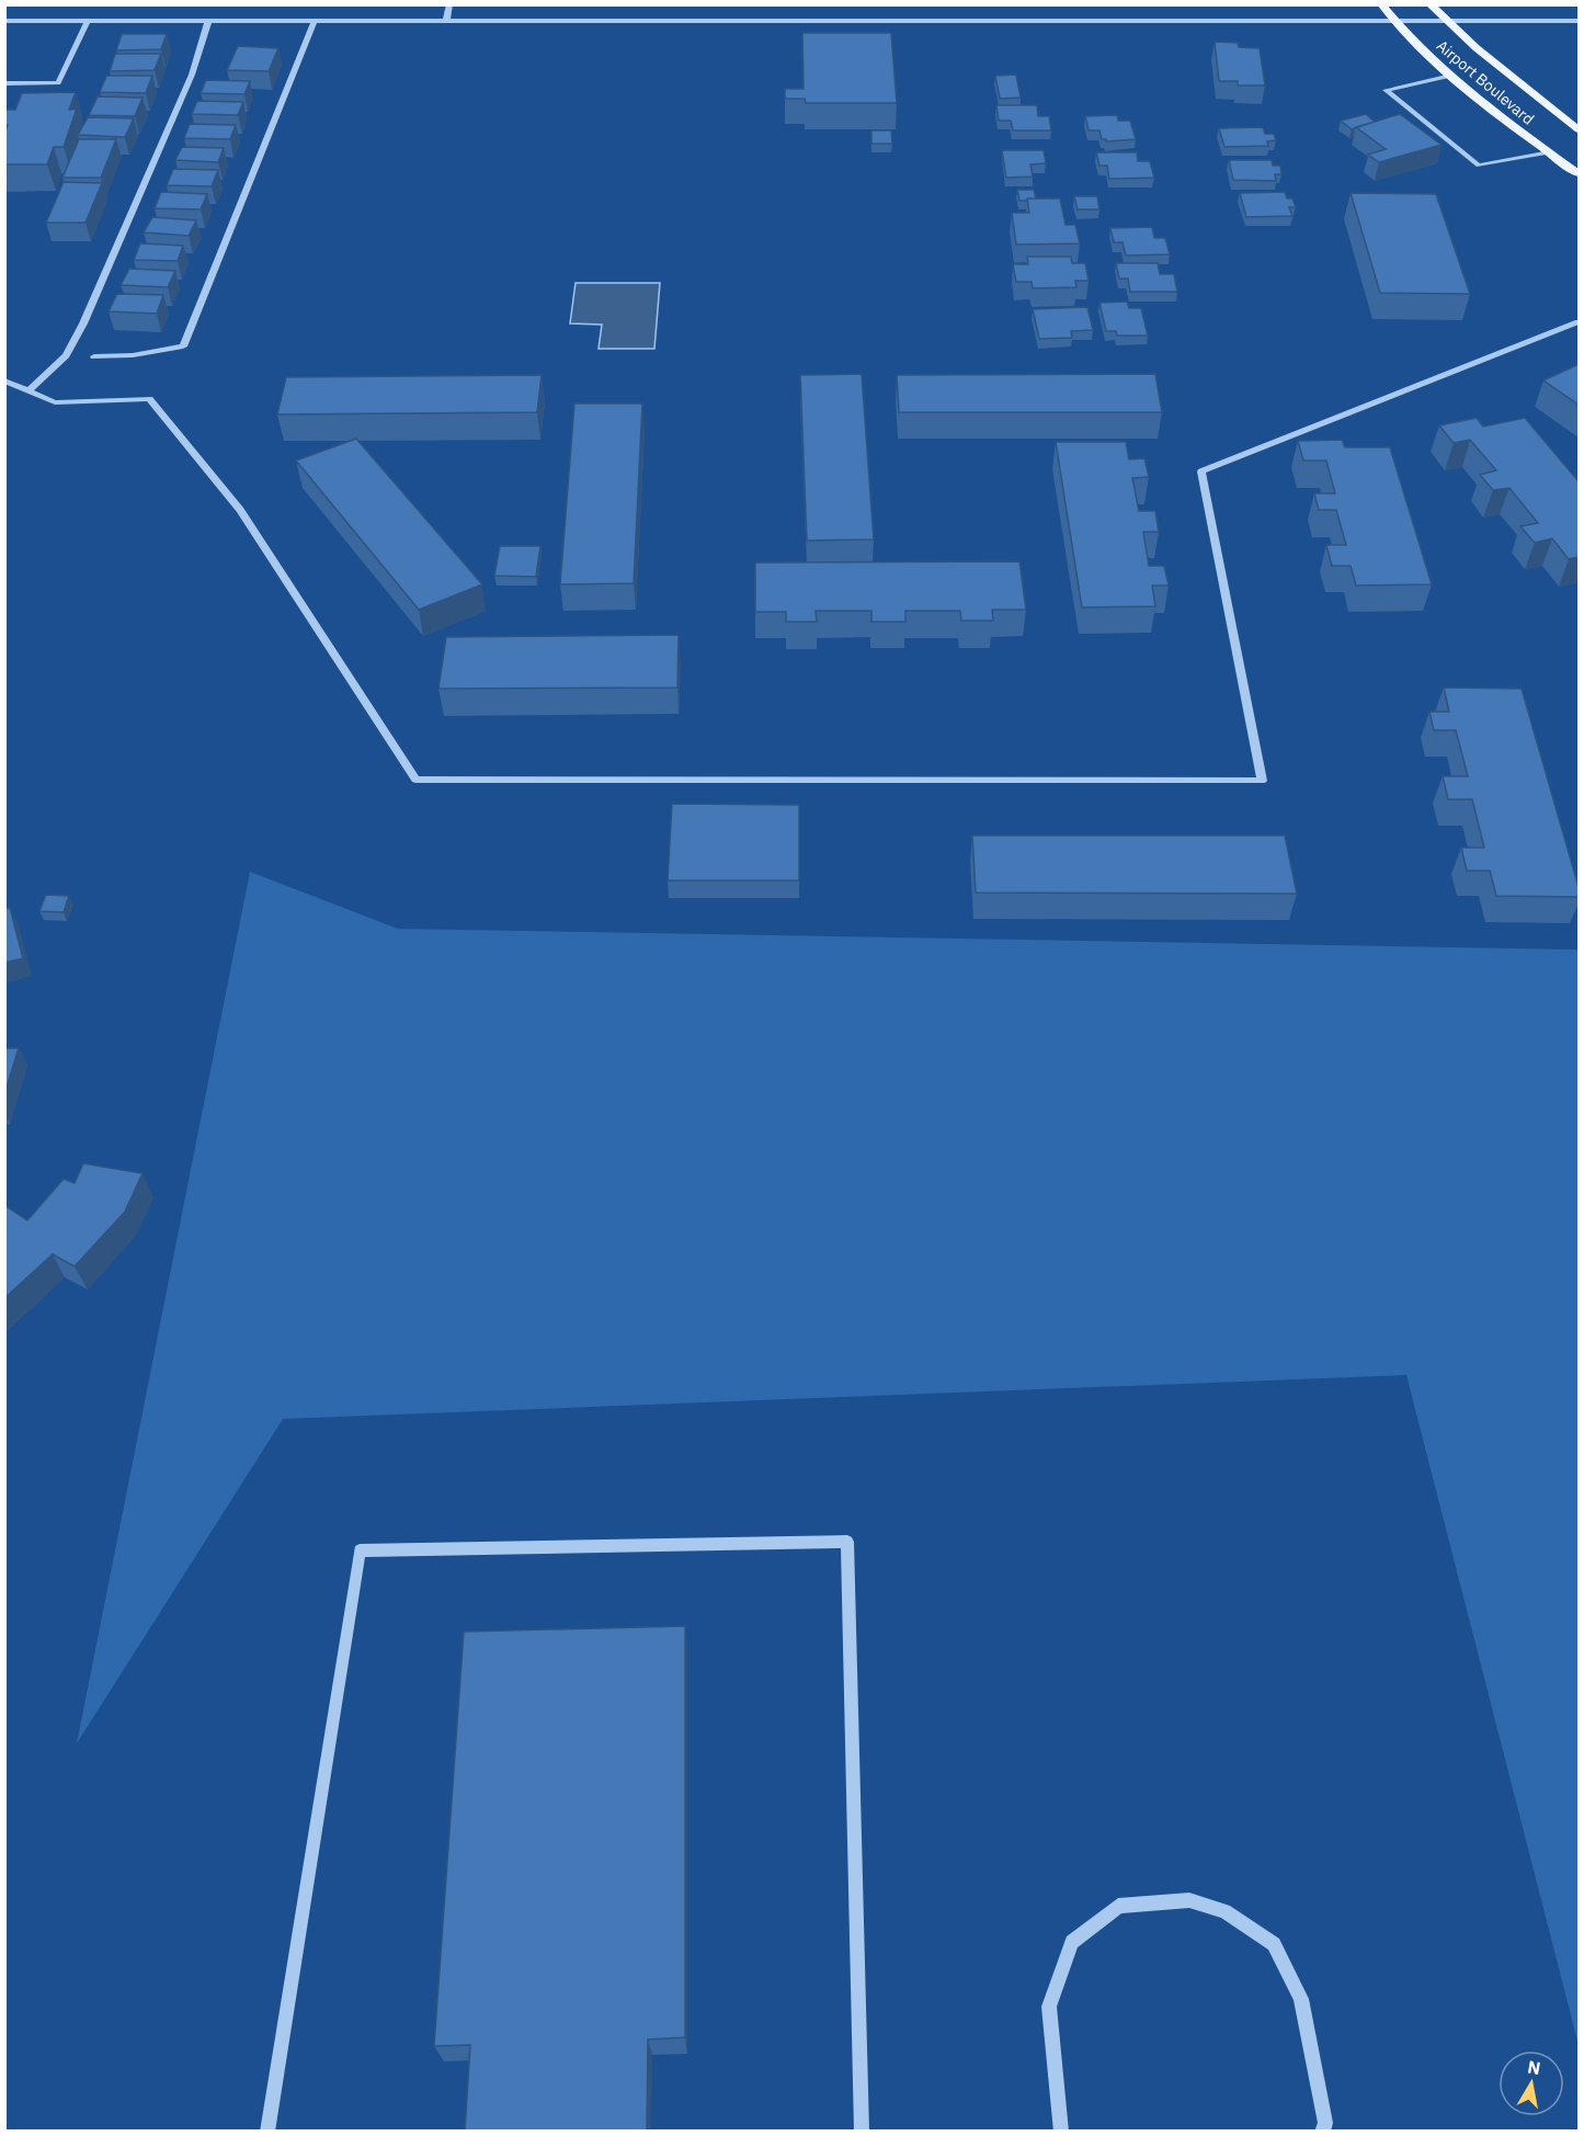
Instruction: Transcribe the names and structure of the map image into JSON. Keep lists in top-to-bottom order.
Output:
{
  "streets": {
    "main road": ["Airport Boulevard"]
  },
  "north": "top"
}
